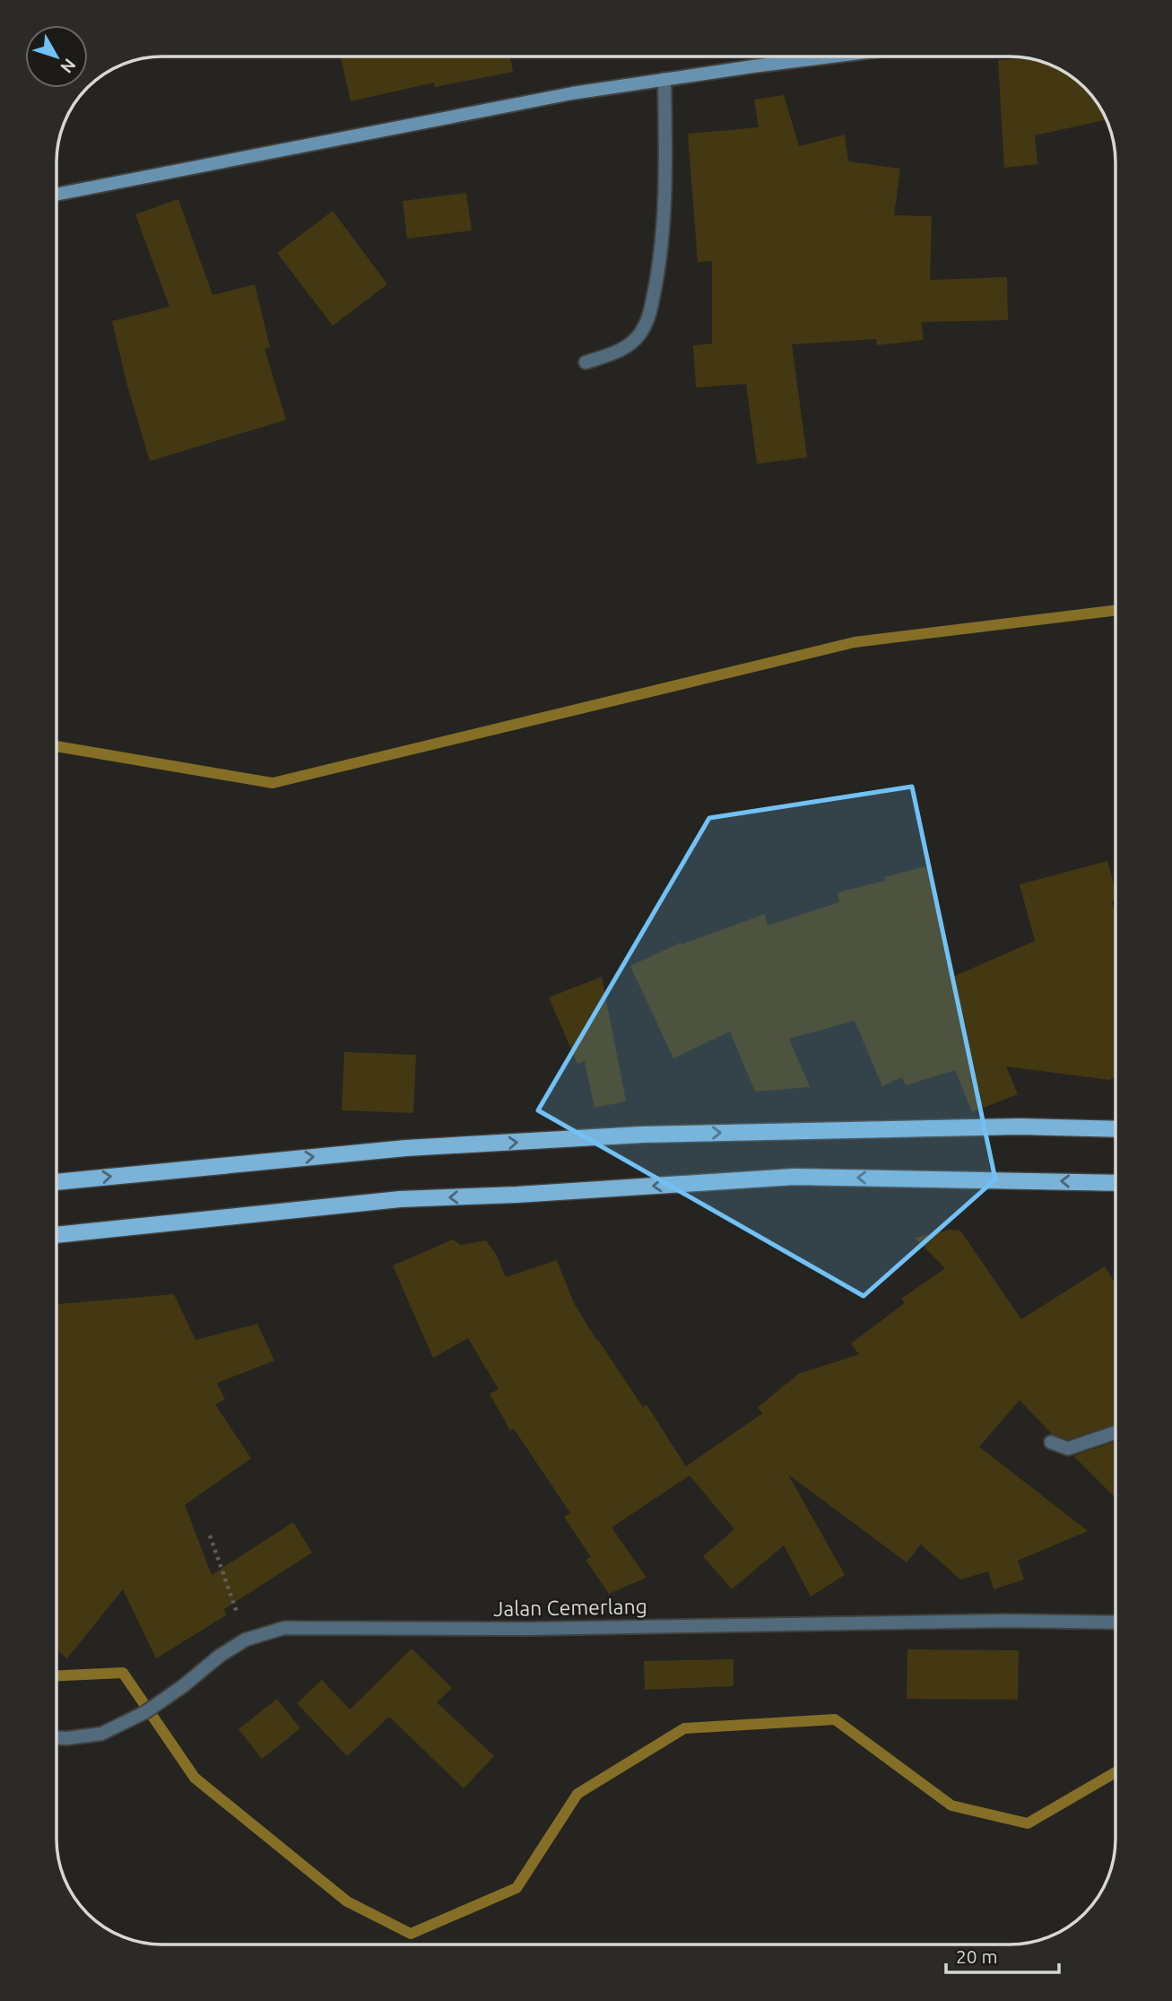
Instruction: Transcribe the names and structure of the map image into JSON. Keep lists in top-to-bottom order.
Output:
{
  "streets": {
    "street": ["Jalan Cemerlang"]
  },
  "scale_bar": "20 m",
  "north": "bottom right"
}
